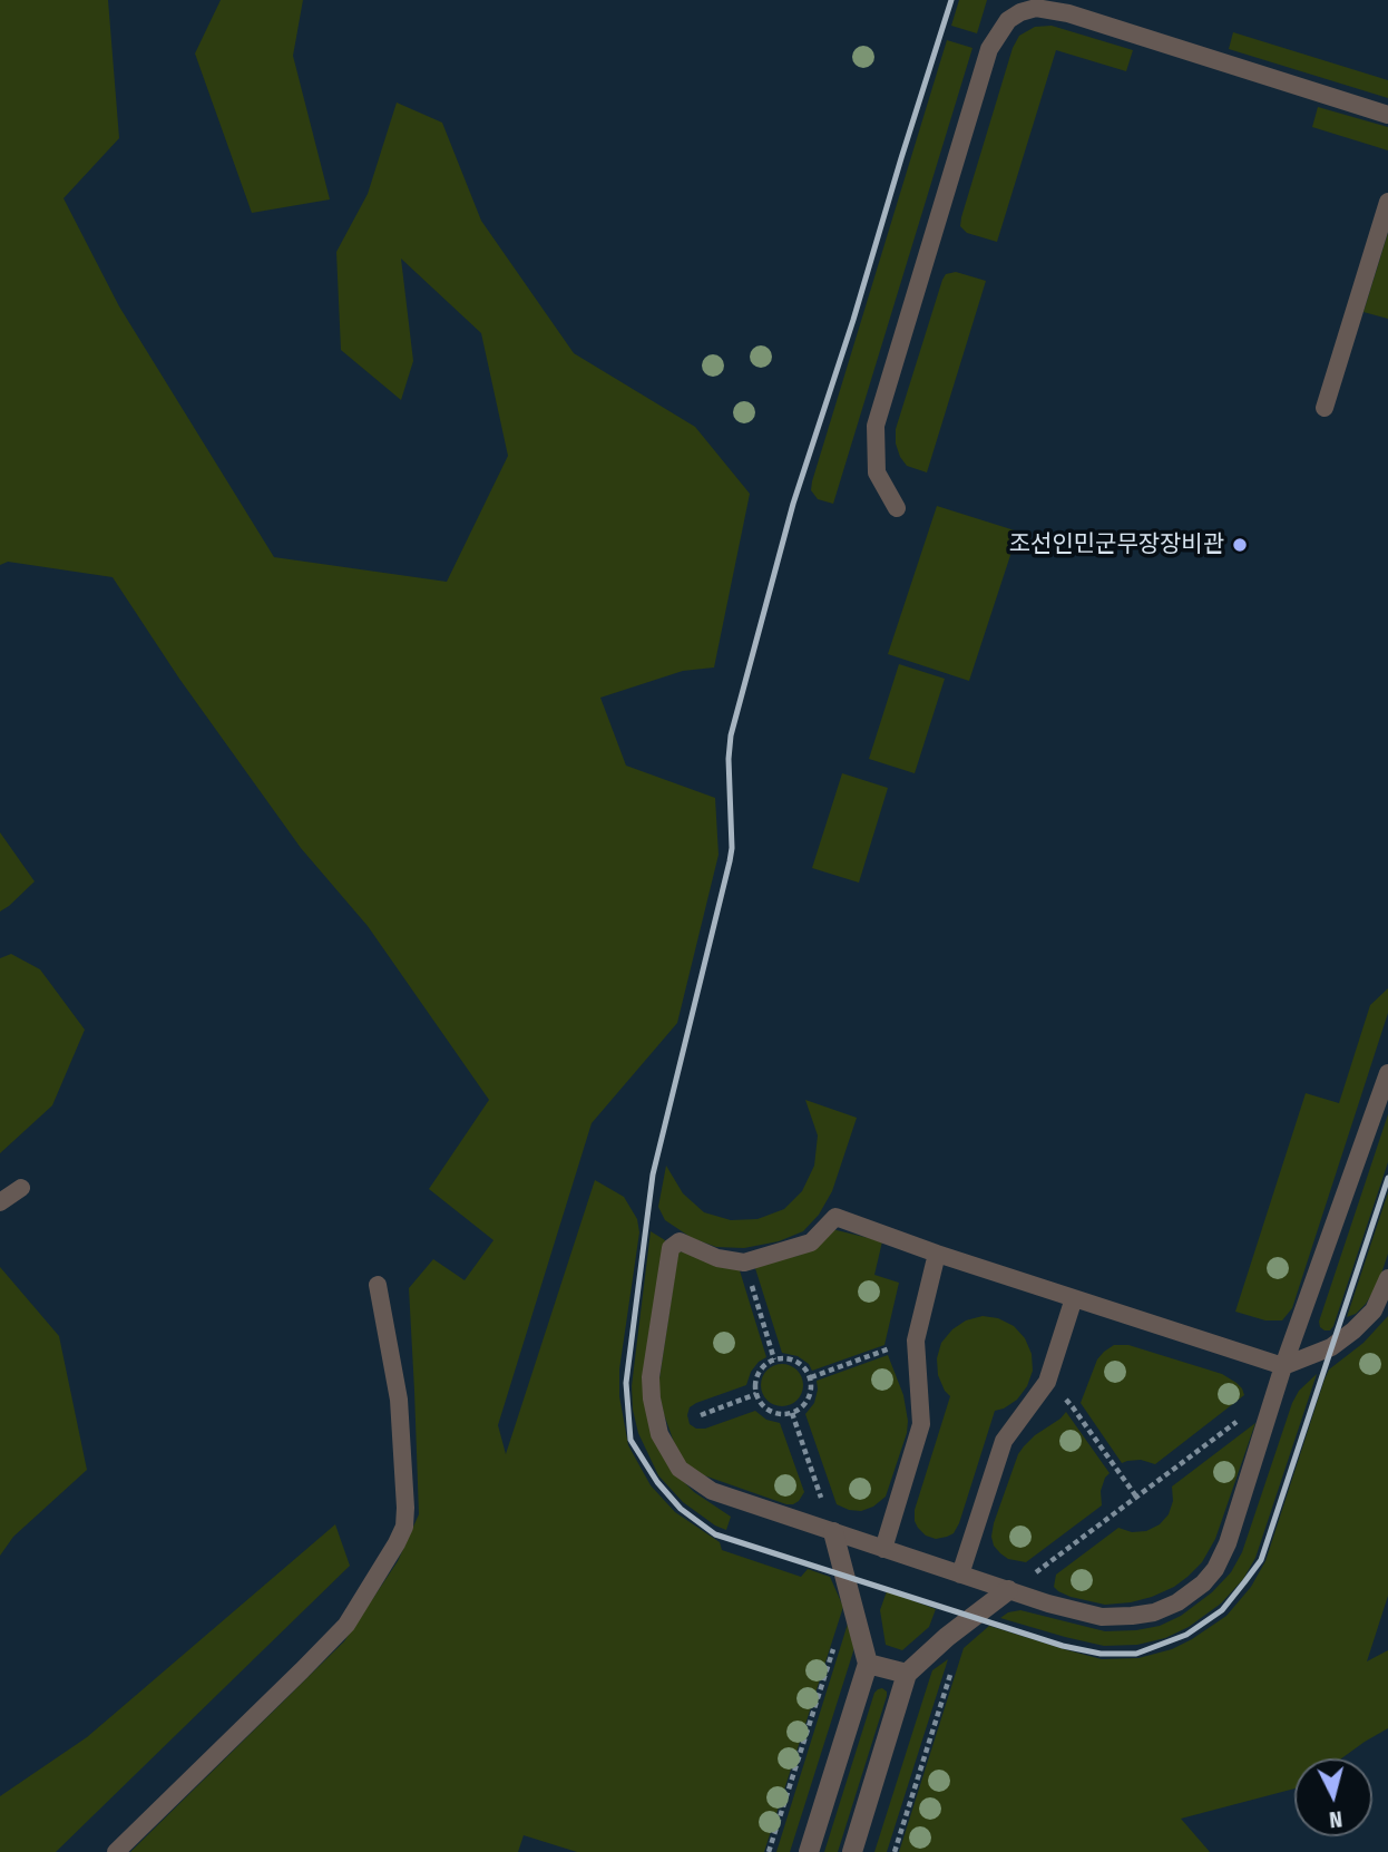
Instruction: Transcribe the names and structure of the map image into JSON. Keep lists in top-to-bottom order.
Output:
{
  "places": ["조선인민군무장장비관"],
  "north": "bottom"
}
